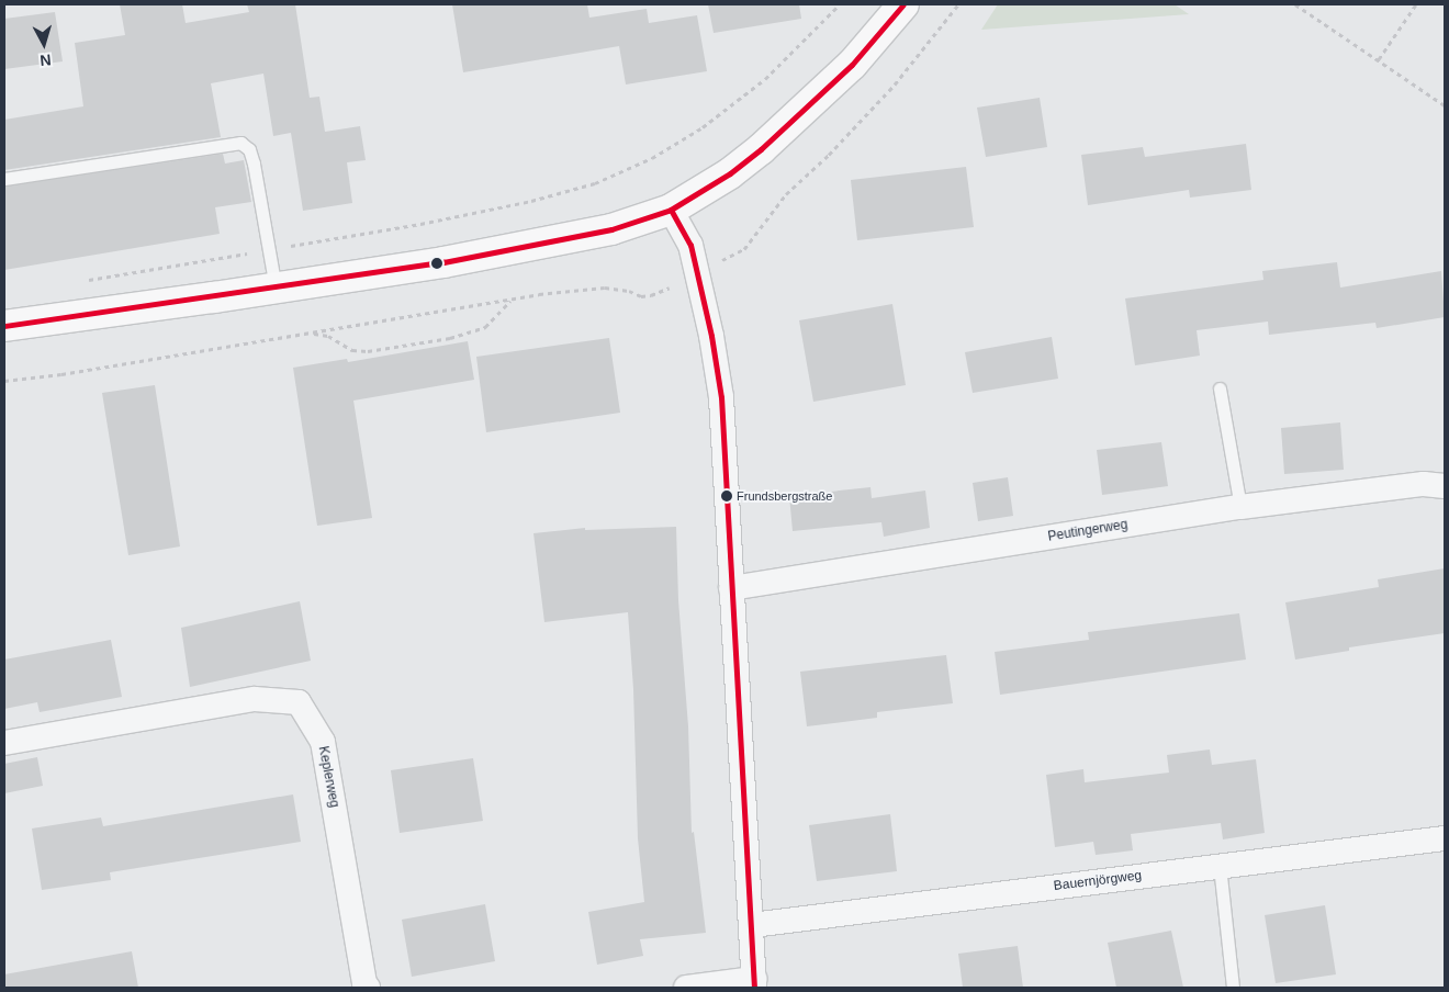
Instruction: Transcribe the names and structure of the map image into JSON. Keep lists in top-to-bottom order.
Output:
{
  "streets": {
    "street": ["Peutingerweg", "Keplerweg", "Bauernjörgweg"]
  },
  "places": ["Frundsbergstraße"],
  "north": "bottom"
}
